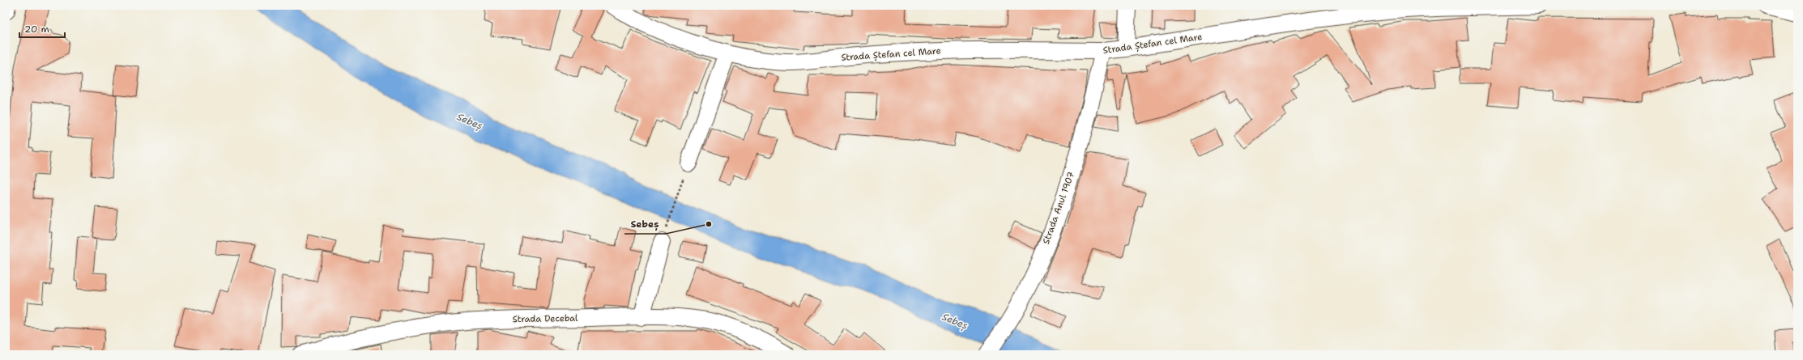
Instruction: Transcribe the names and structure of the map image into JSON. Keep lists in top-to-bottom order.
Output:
{
  "streets": {
    "street": ["Strada Ștefan cel Mare", "Strada Anul 1907", "Strada Decebal"]
  },
  "crossings": [
    ["Strada Ștefan cel Mare", "Strada Anul 1907"]
  ],
  "water": ["Sebeș"],
  "places": ["Sebeș"],
  "scale_bar": "20 m"
}
